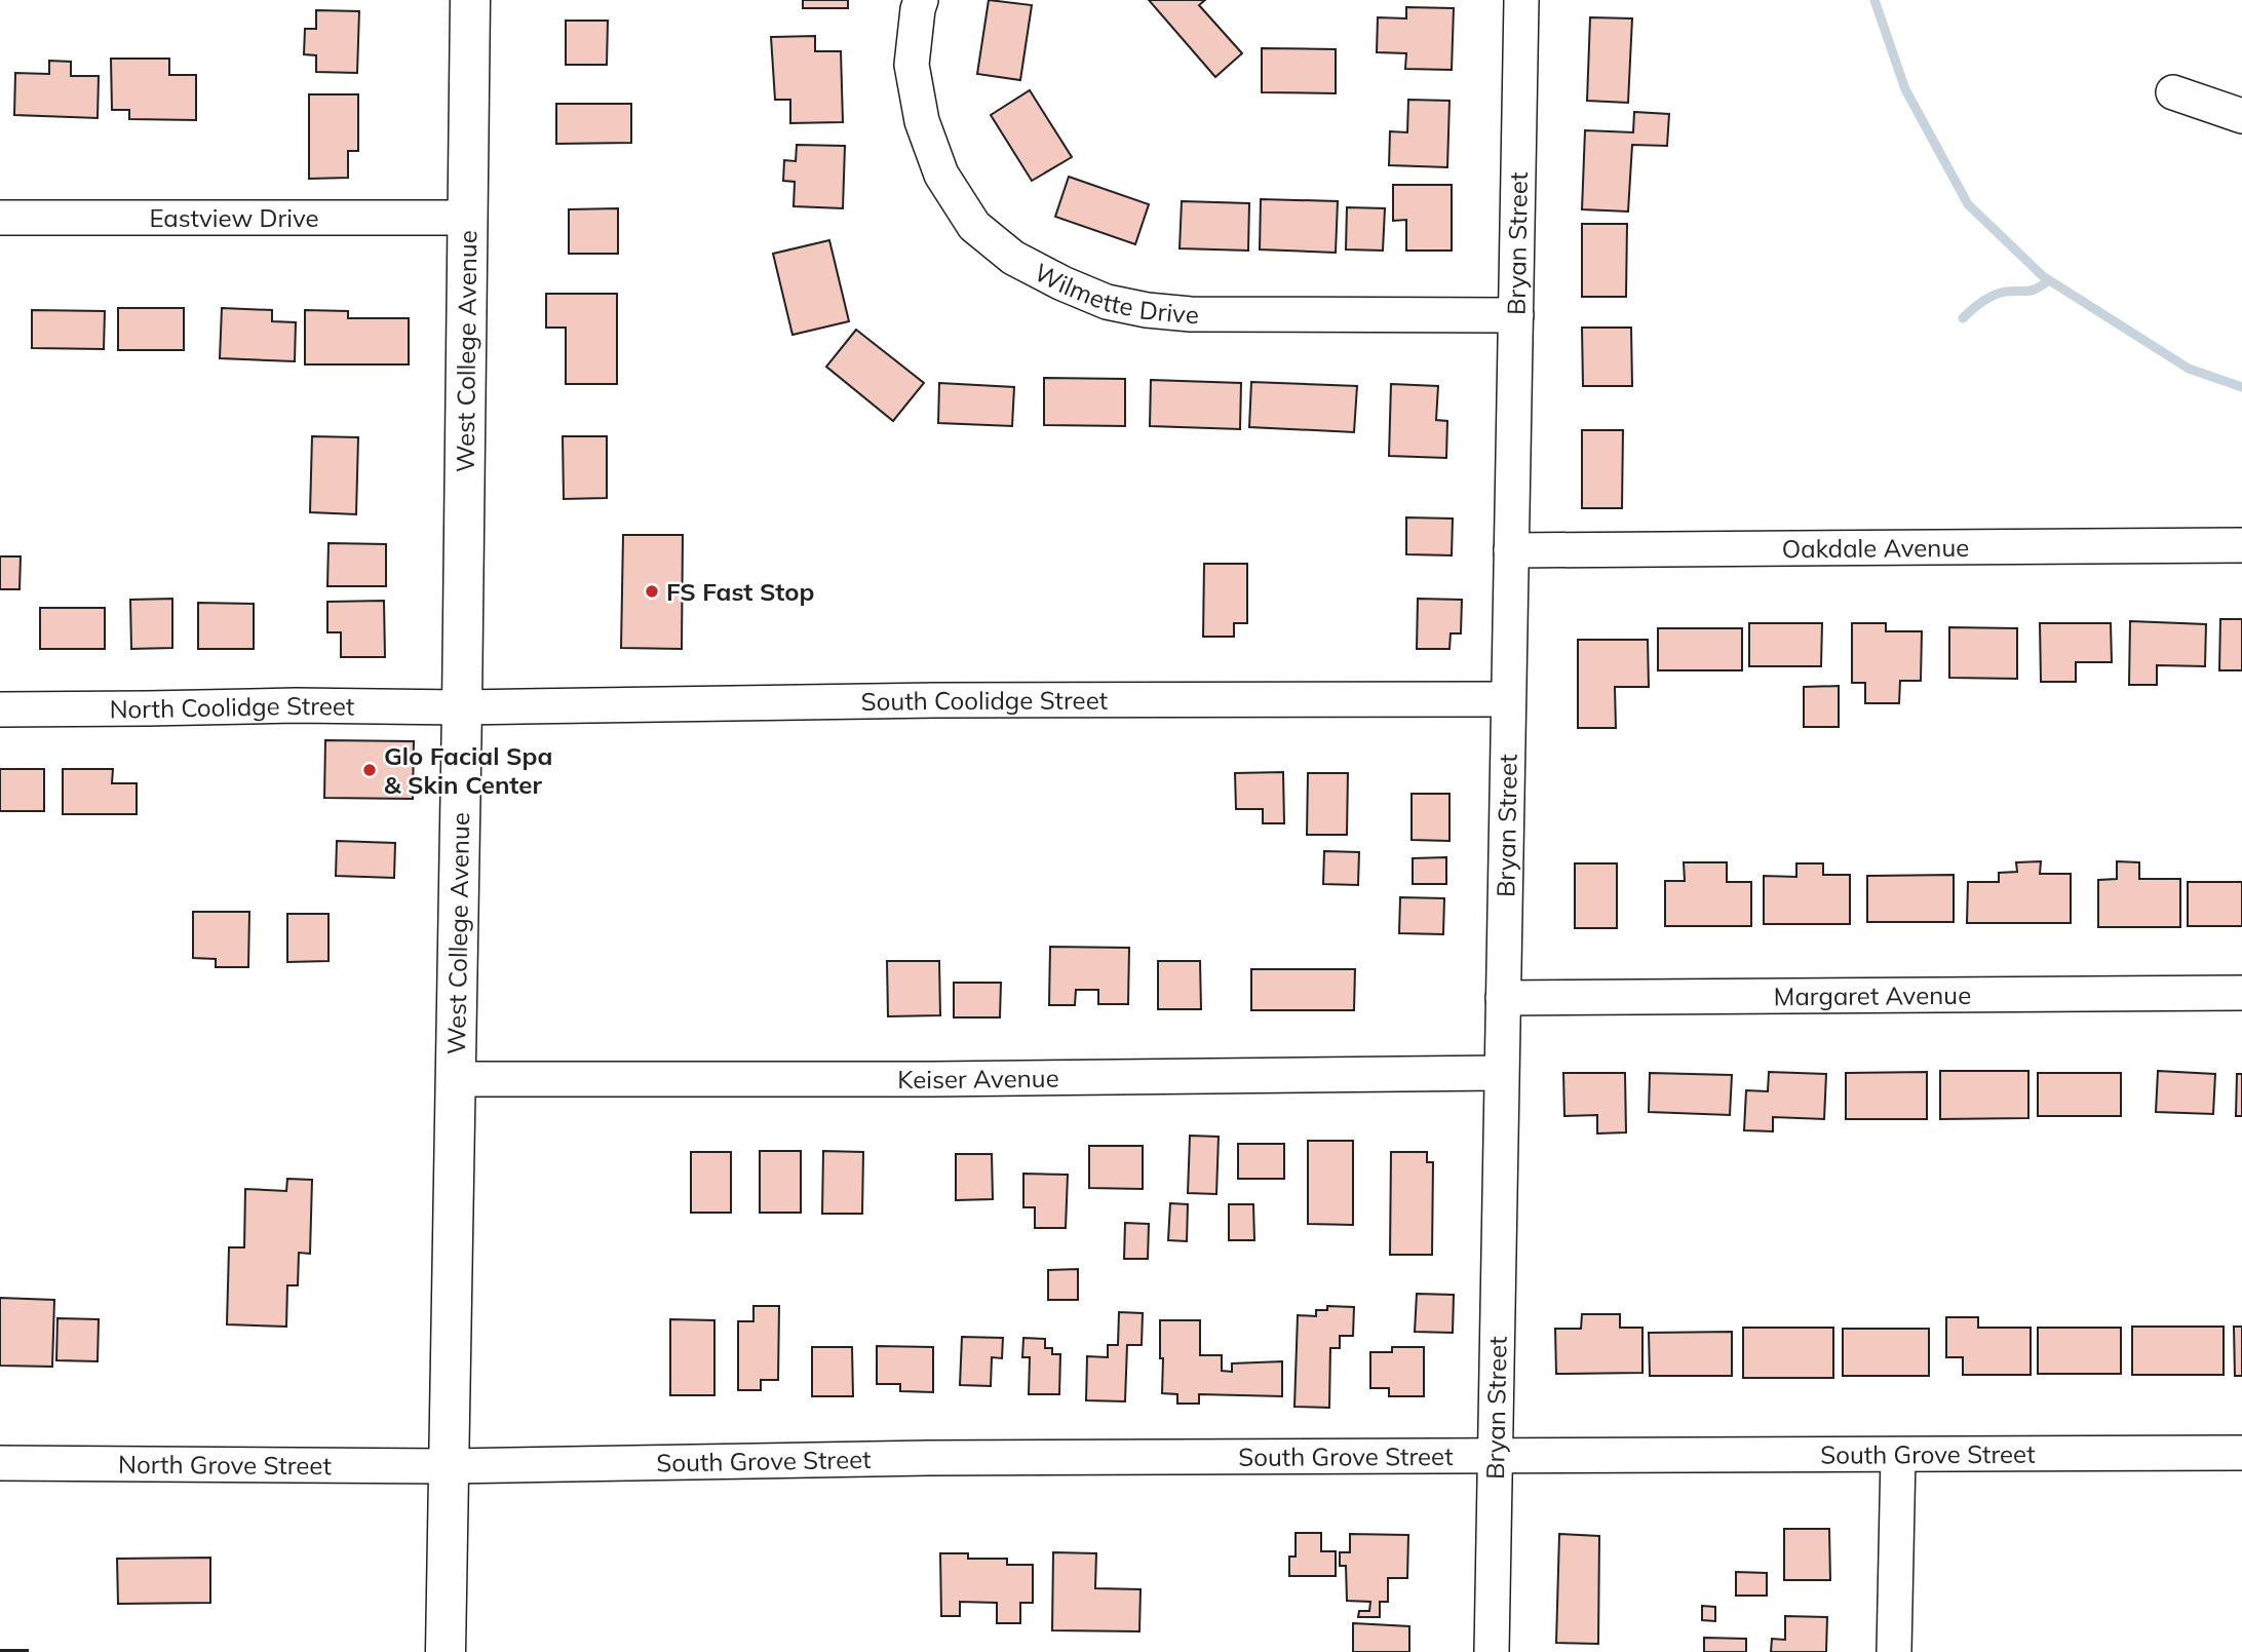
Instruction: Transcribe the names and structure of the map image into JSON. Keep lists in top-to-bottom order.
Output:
{
  "streets": {
    "main road": ["West College Avenue"],
    "street": [
      "Eastview Drive",
      "Bryan Street",
      "Wilmette Drive",
      "Oakdale Avenue",
      "South Coolidge Street",
      "North Coolidge Street",
      "Margaret Avenue",
      "Keiser Avenue",
      "South Grove Street",
      "North Grove Street"
    ]
  },
  "crossings": [
    ["Eastview Drive", "West College Avenue"],
    ["Bryan Street", "Wilmette Drive"],
    ["Bryan Street", "Oakdale Avenue"],
    ["Bryan Street", "South Coolidge Street"],
    ["Bryan Street", "Margaret Avenue"],
    ["Bryan Street", "Keiser Avenue"],
    ["Bryan Street", "South Grove Street"],
    ["West College Avenue", "South Coolidge Street"],
    ["West College Avenue", "North Coolidge Street"],
    ["West College Avenue", "Keiser Avenue"],
    ["West College Avenue", "South Grove Street"],
    ["West College Avenue", "North Grove Street"],
    ["South Coolidge Street", "North Coolidge Street"],
    ["South Grove Street", "North Grove Street"]
  ],
  "places": ["FS Fast Stop", "Glo Facial Spa & Skin Center"]
}
